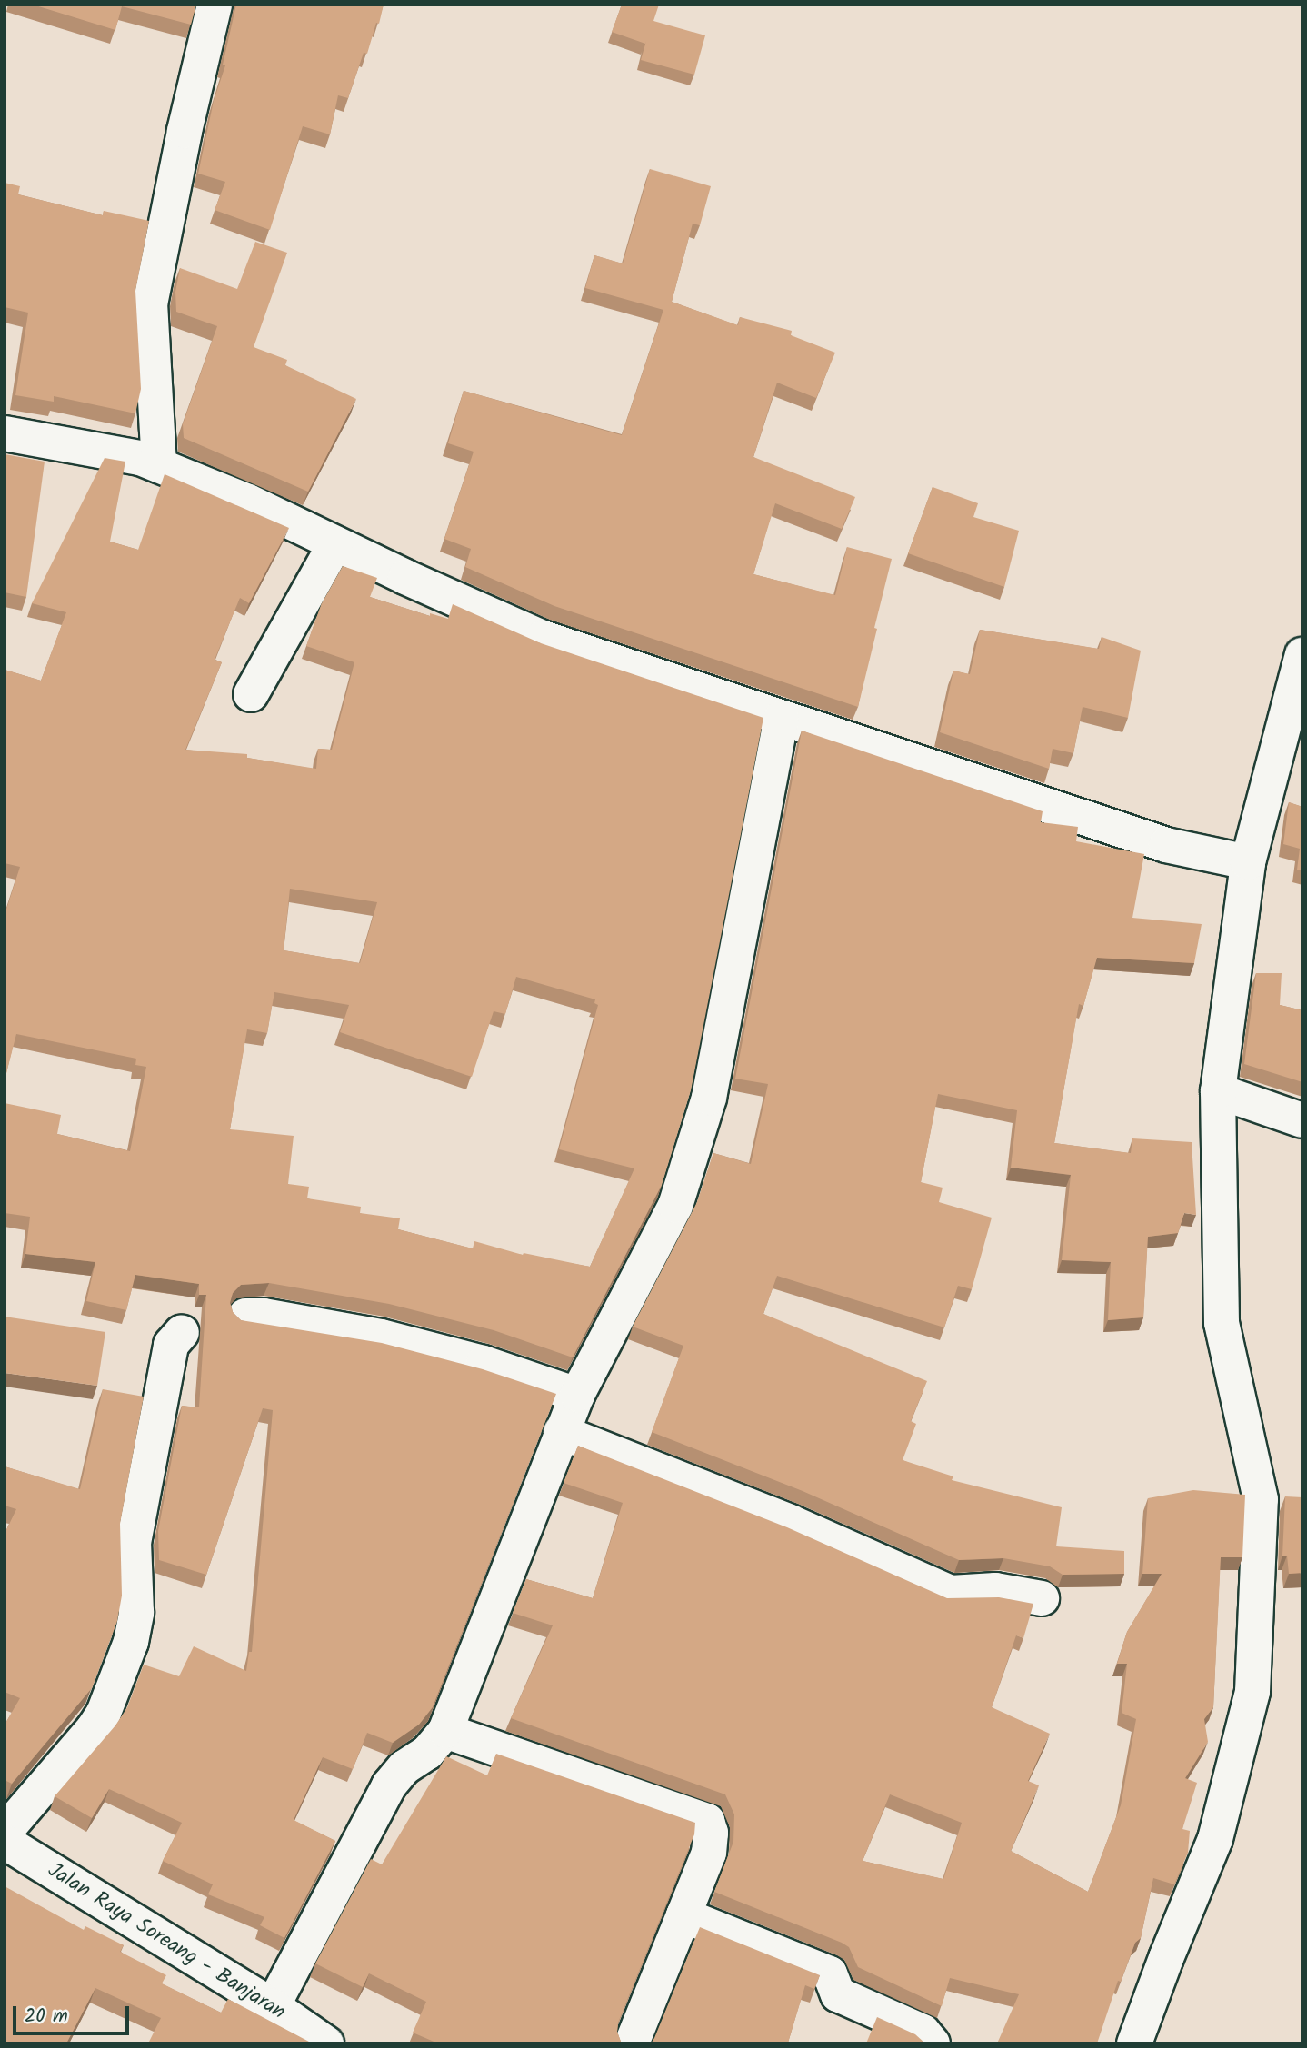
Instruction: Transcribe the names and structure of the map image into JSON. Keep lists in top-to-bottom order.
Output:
{
  "streets": {
    "street": ["Jalan Raya Soreang - Banjaran"]
  },
  "scale_bar": "20 m"
}
